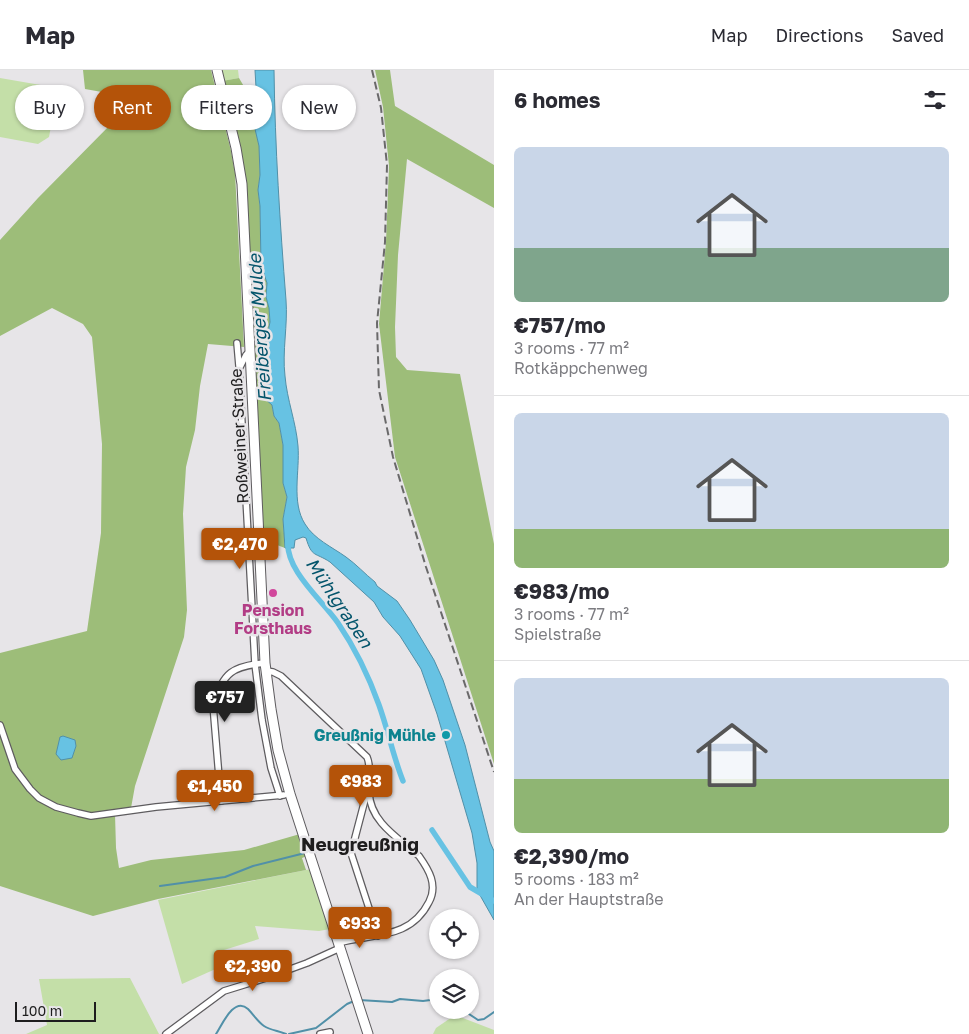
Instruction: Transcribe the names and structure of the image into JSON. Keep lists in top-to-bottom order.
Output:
{
  "streets": {
    "main road": ["Roßweiner Straße"]
  },
  "districts": ["Neugreußnig"],
  "water": ["Freiberger Mulde", "Mühlgraben"],
  "places": ["Pension Forsthaus", "Greußnig Mühle"],
  "scale_bar": "100 m",
  "page": {
    "header": "Map",
    "nav": ["Map", "Directions", "Saved"],
    "heading": "6 homes",
    "chip": [
      "Buy",
      "Rent",
      "Filters",
      "New"
    ],
    "list": [
      {
        "name": "€757/mo",
        "note": "3 rooms · 77 m² · Rotkäppchenweg"
      },
      {
        "name": "€983/mo",
        "note": "3 rooms · 77 m² · Spielstraße"
      },
      {
        "name": "€2,390/mo",
        "note": "5 rooms · 183 m² · An der Hauptstraße"
      }
    ],
    "price": [
      "€2,470",
      "€757",
      "€983",
      "€1,450",
      "€933",
      "€2,390"
    ],
    "scale": "100 m"
  }
}
